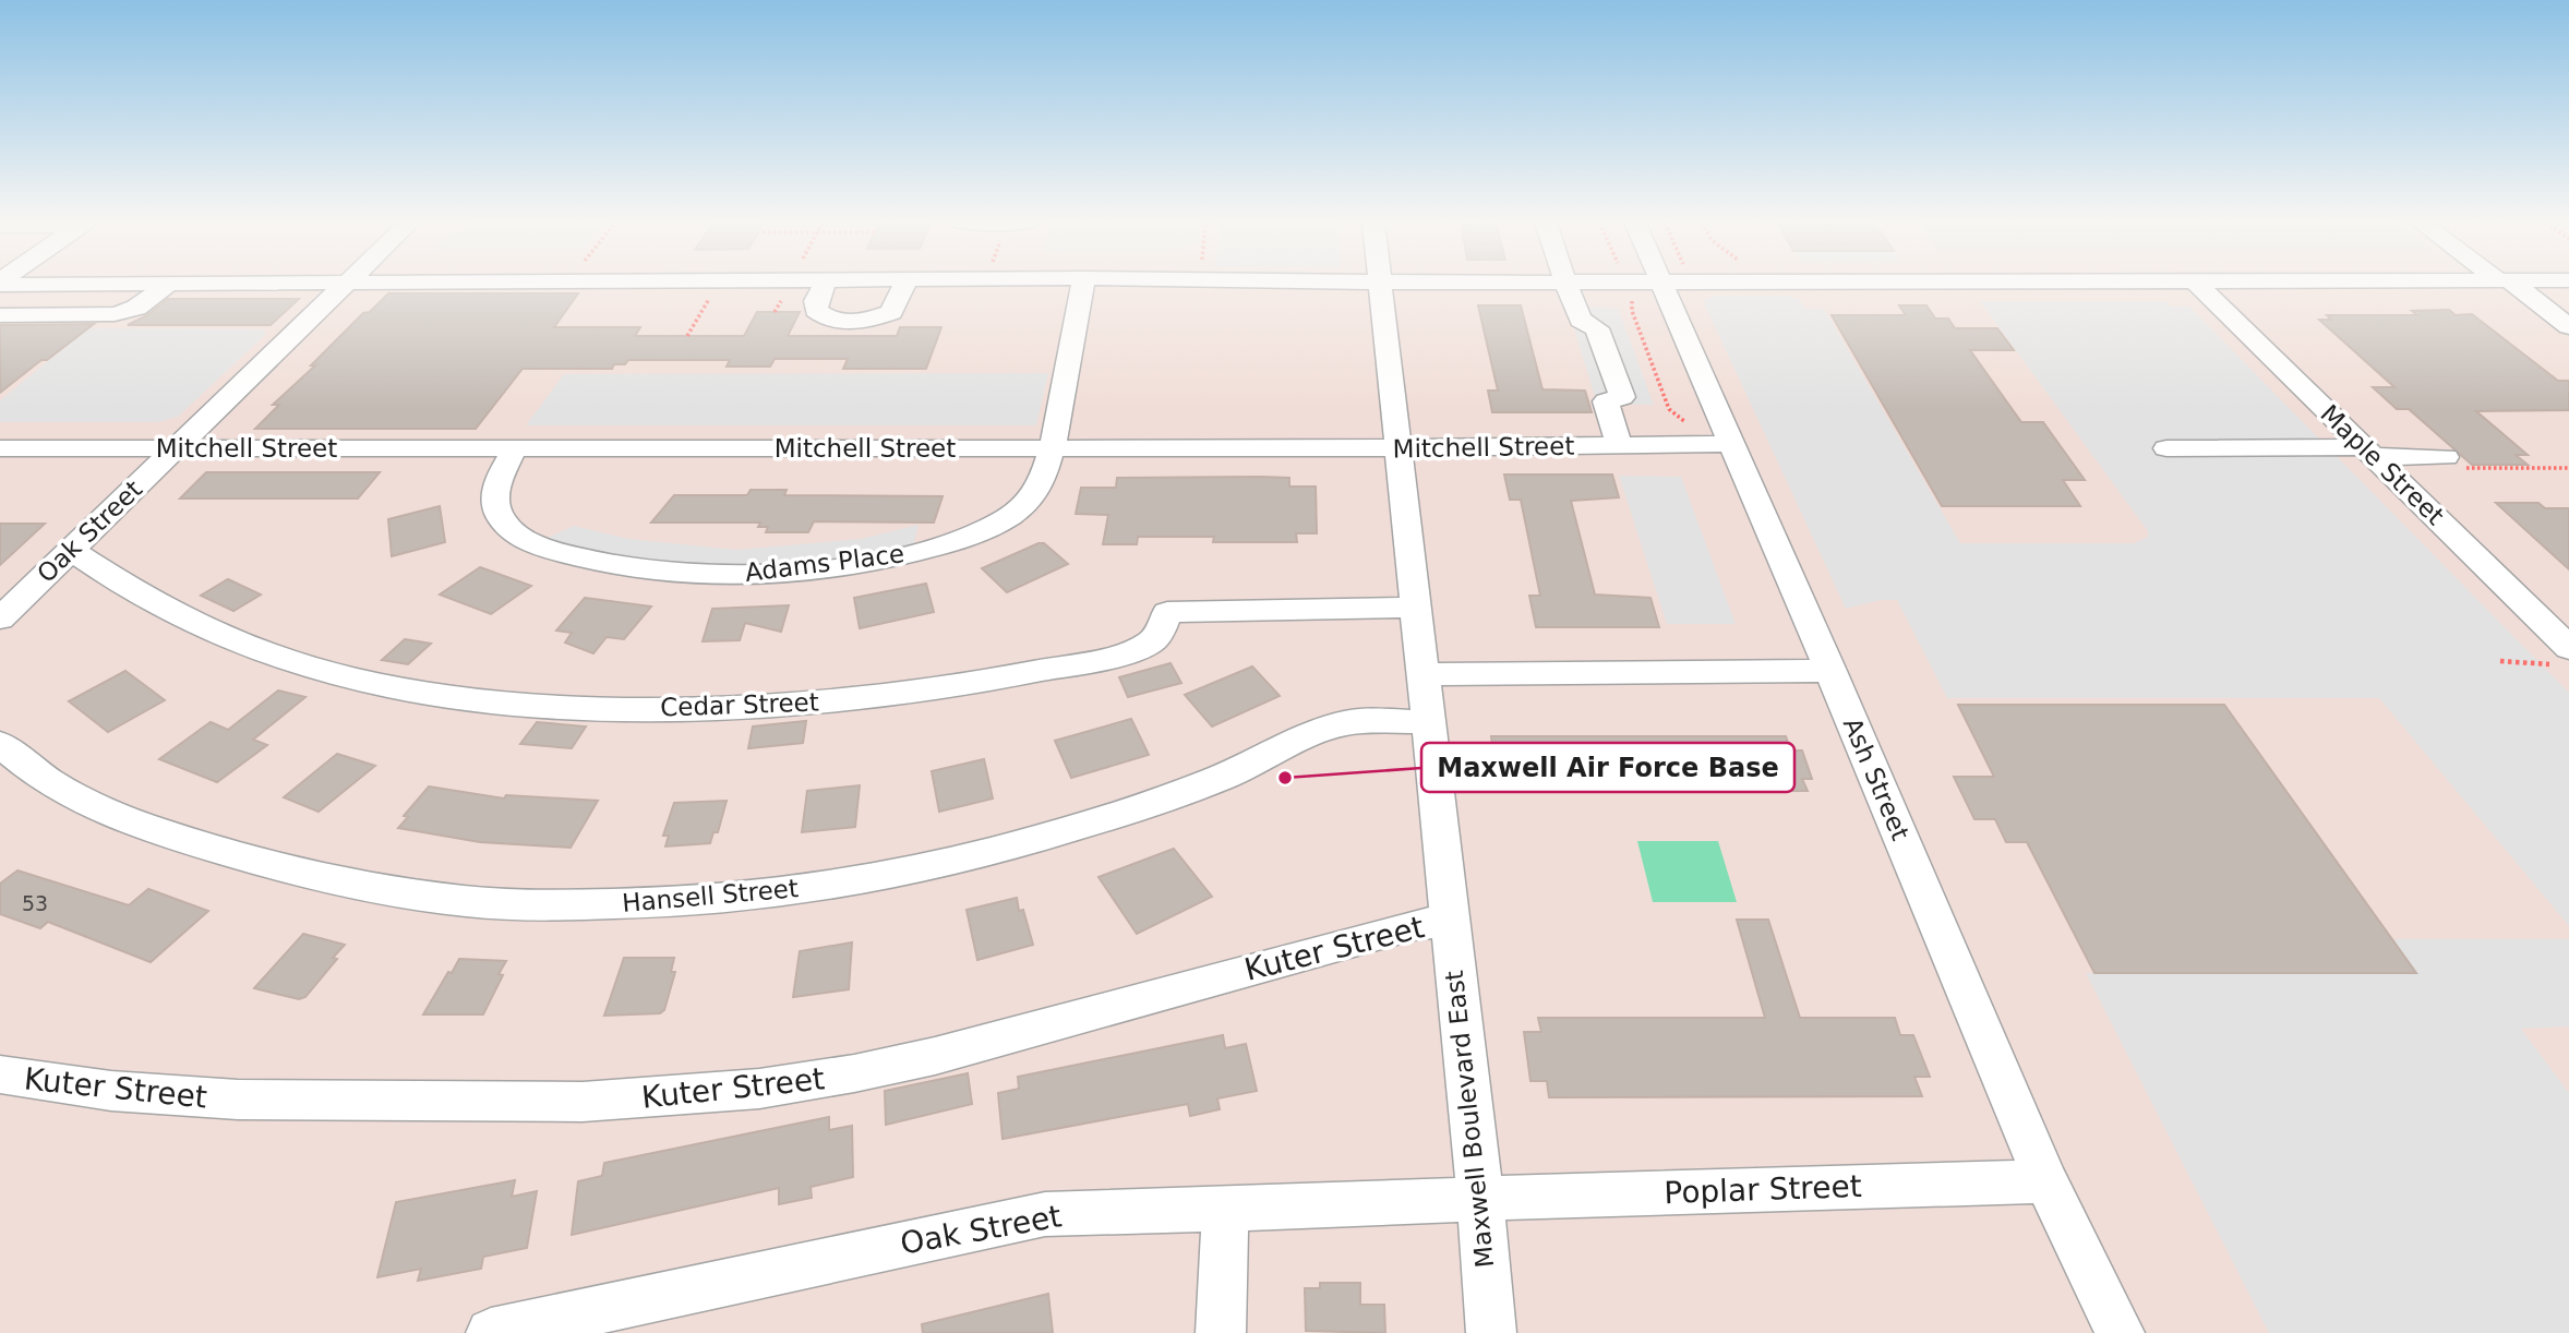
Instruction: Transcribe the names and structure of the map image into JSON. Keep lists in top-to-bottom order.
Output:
{
  "streets": {
    "street": [
      "Mitchell Street",
      "Maple Street",
      "Oak Street",
      "Adams Place",
      "Cedar Street",
      "Ash Street",
      "Hansell Street",
      "Kuter Street",
      "Maxwell Boulevard East",
      "Poplar Street"
    ]
  },
  "crossings": [
    ["Mitchell Street", "Oak Street"],
    ["Mitchell Street", "Adams Place"],
    ["Mitchell Street", "Ash Street"],
    ["Mitchell Street", "Maxwell Boulevard East"],
    ["Oak Street", "Cedar Street"],
    ["Oak Street", "Maxwell Boulevard East"],
    ["Oak Street", "Poplar Street"],
    ["Cedar Street", "Maxwell Boulevard East"],
    ["Ash Street", "Poplar Street"],
    ["Hansell Street", "Maxwell Boulevard East"],
    ["Kuter Street", "Maxwell Boulevard East"],
    ["Maxwell Boulevard East", "Poplar Street"]
  ],
  "places": ["Maxwell Air Force Base"],
  "house_numbers": ["53"]
}
